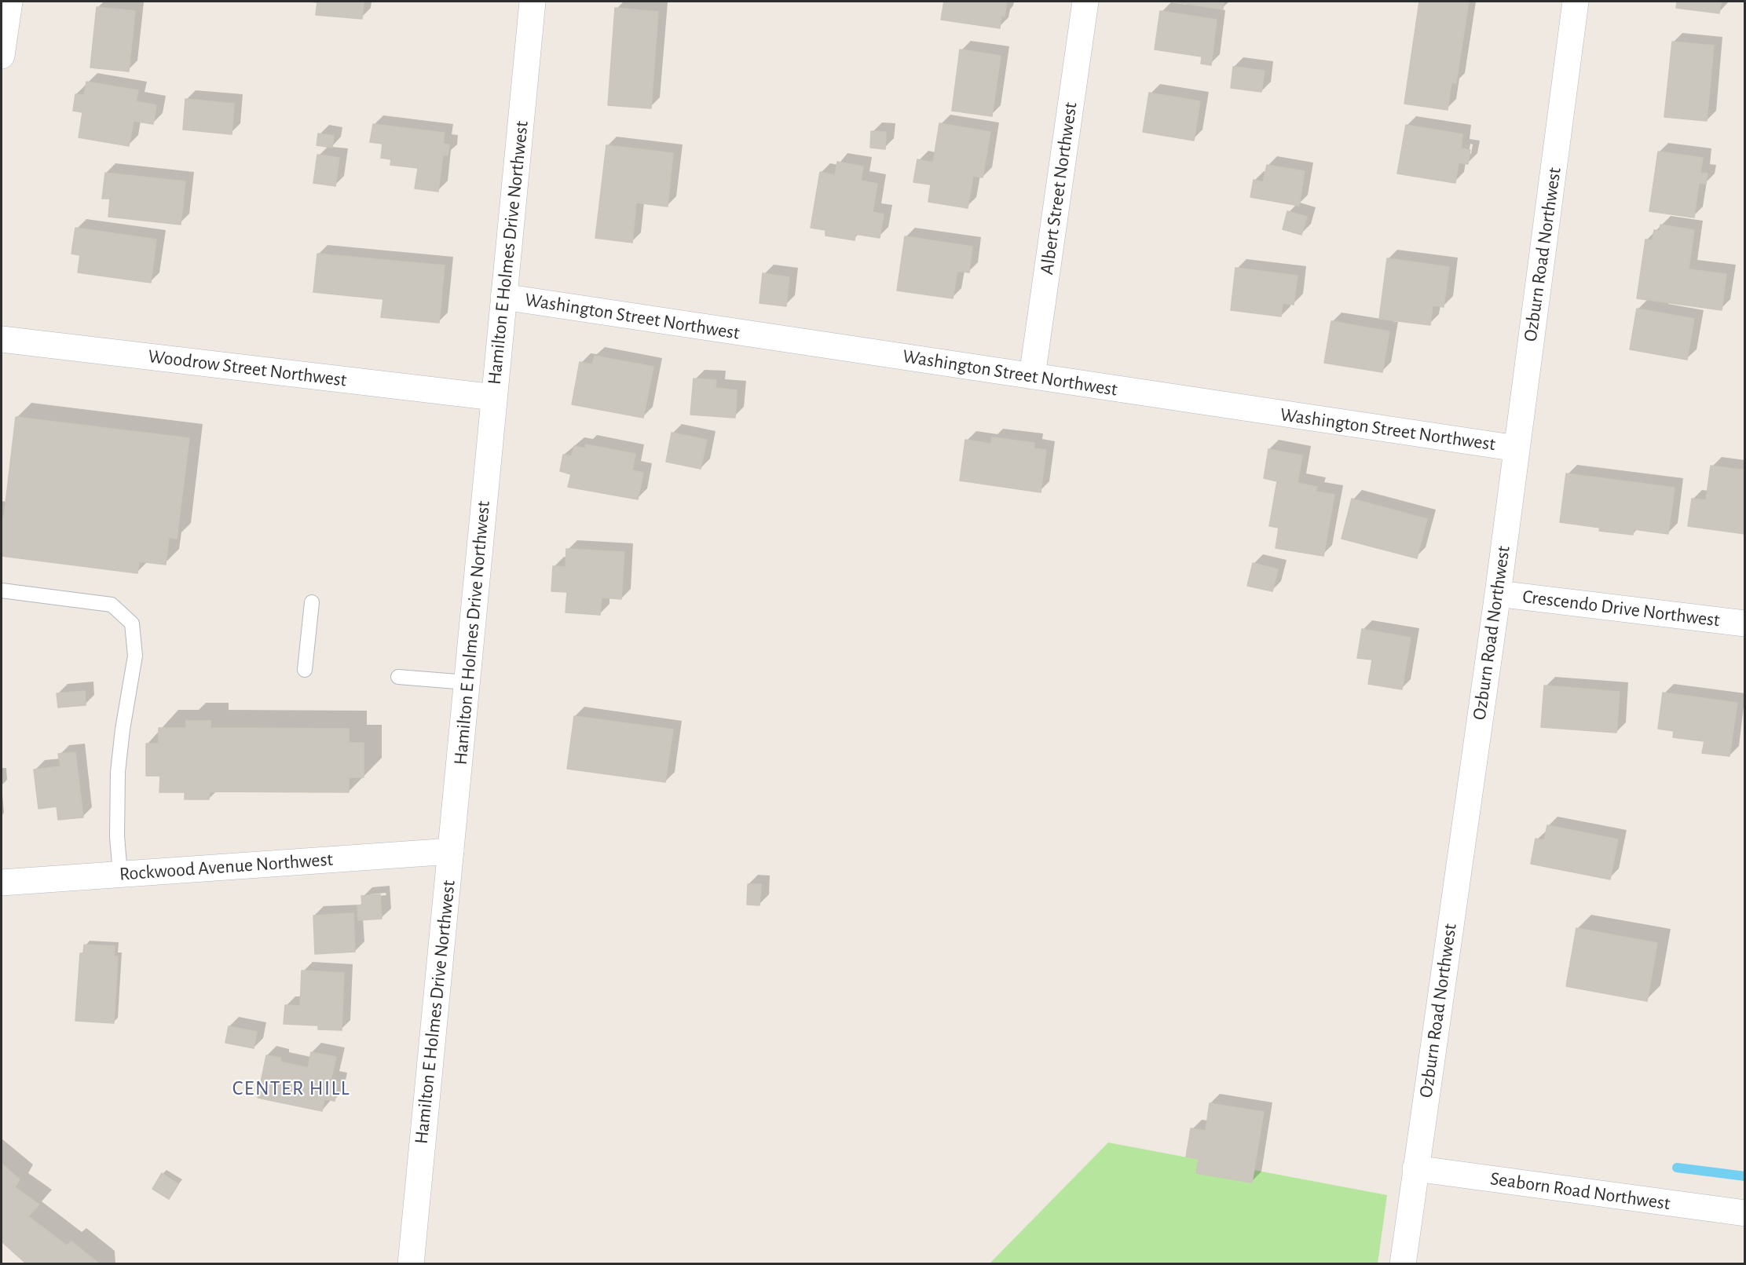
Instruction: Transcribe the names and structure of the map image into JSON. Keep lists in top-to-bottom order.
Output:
{
  "streets": {
    "street": [
      "Albert Street Northwest",
      "Hamilton E Holmes Drive Northwest",
      "Ozburn Road Northwest",
      "Washington Street Northwest",
      "Woodrow Street Northwest",
      "Crescendo Drive Northwest",
      "Rockwood Avenue Northwest",
      "Seaborn Road Northwest"
    ]
  },
  "crossings": [
    ["Albert Street Northwest", "Washington Street Northwest"],
    ["Hamilton E Holmes Drive Northwest", "Washington Street Northwest"],
    ["Hamilton E Holmes Drive Northwest", "Woodrow Street Northwest"],
    ["Hamilton E Holmes Drive Northwest", "Rockwood Avenue Northwest"],
    ["Ozburn Road Northwest", "Washington Street Northwest"],
    ["Ozburn Road Northwest", "Crescendo Drive Northwest"],
    ["Ozburn Road Northwest", "Seaborn Road Northwest"]
  ],
  "districts": ["CENTER HILL"]
}
